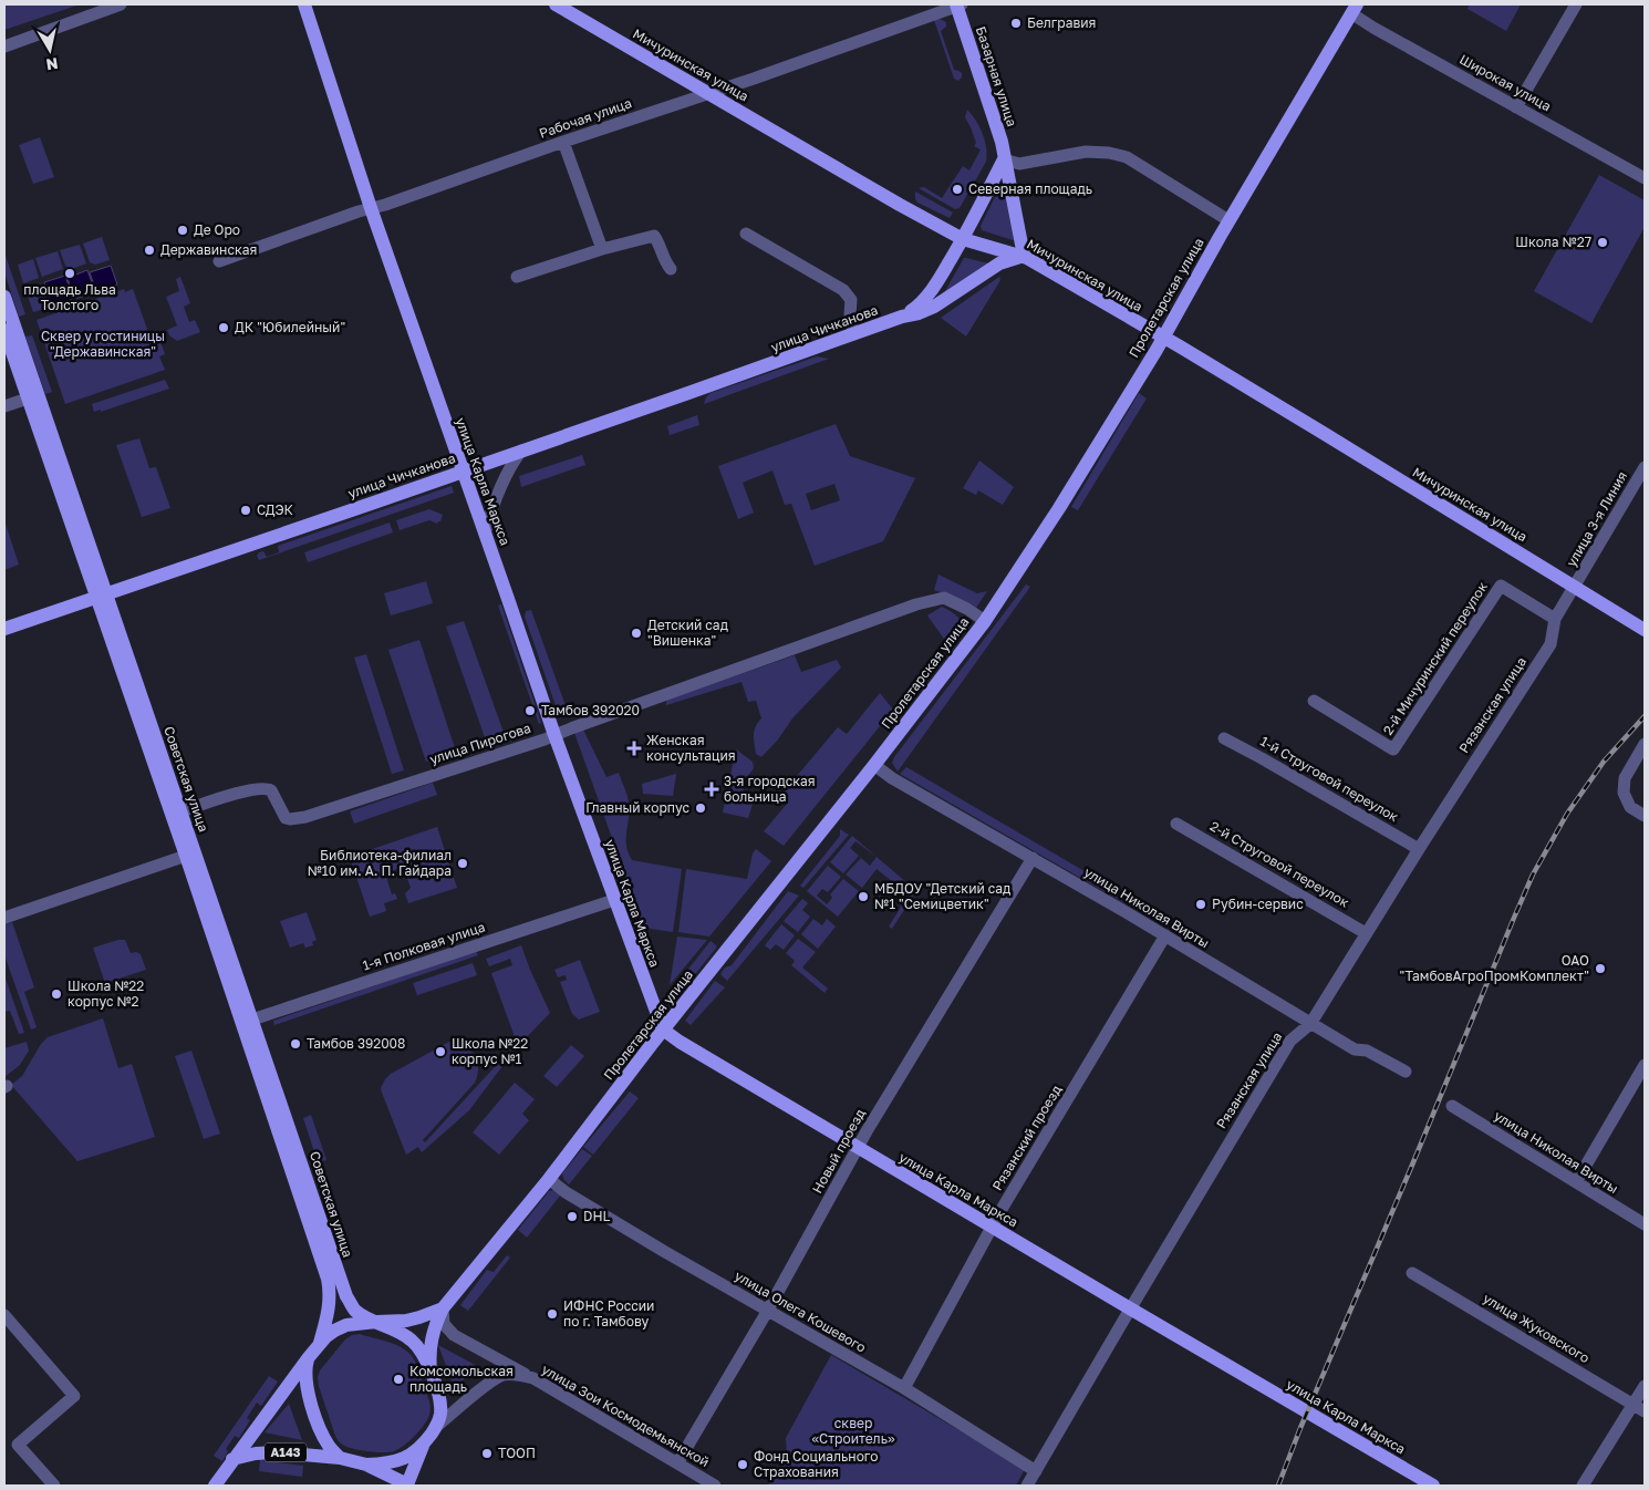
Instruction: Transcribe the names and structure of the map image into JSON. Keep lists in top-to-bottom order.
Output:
{
  "streets": {
    "main road": [
      "Мичуринская улица",
      "Базарная улица",
      "Пролетарская улица",
      "улица Чичканова",
      "улица Карла Маркса",
      "Советская улица",
      "А143"
    ],
    "street": [
      "Широкая улица",
      "Рабочая улица",
      "улица 3-я Линия",
      "2-й Мичуринский переулок",
      "Рязанская улица",
      "улица Пирогова",
      "1-й Струговой переулок",
      "2-й Струговой переулок",
      "улица Николая Вирты",
      "1-я Полковая улица",
      "Рязанский проезд",
      "Новый проезд",
      "улица Олега Кошевого",
      "улица Жуковского",
      "улица Зои Космодемьянской"
    ]
  },
  "crossings": [
    ["Мичуринская улица", "Базарная улица"],
    ["Мичуринская улица", "Рабочая улица"],
    ["Мичуринская улица", "Пролетарская улица"],
    ["Мичуринская улица", "улица Чичканова"],
    ["Мичуринская улица", "улица 3-я Линия"],
    ["Мичуринская улица", "Рязанская улица"],
    ["Базарная улица", "Рабочая улица"],
    ["Базарная улица", "улица Чичканова"],
    ["Широкая улица", "Пролетарская улица"],
    ["Рабочая улица", "улица Карла Маркса"],
    ["Пролетарская улица", "улица Карла Маркса"],
    ["Пролетарская улица", "улица Пирогова"],
    ["Пролетарская улица", "улица Николая Вирты"],
    ["Пролетарская улица", "улица Олега Кошевого"],
    ["улица Чичканова", "улица Карла Маркса"],
    ["улица Чичканова", "Советская улица"],
    ["улица Карла Маркса", "Рязанская улица"],
    ["улица Карла Маркса", "улица Пирогова"],
    ["улица Карла Маркса", "1-я Полковая улица"],
    ["улица Карла Маркса", "Рязанский проезд"],
    ["улица Карла Маркса", "Новый проезд"],
    ["улица 3-я Линия", "Рязанская улица"],
    ["2-й Мичуринский переулок", "Рязанская улица"],
    ["Рязанская улица", "1-й Струговой переулок"],
    ["Рязанская улица", "2-й Струговой переулок"],
    ["Рязанская улица", "улица Николая Вирты"],
    ["Рязанская улица", "улица Олега Кошевого"],
    ["улица Пирогова", "Советская улица"],
    ["Советская улица", "1-я Полковая улица"],
    ["Советская улица", "улица Зои Космодемьянской"],
    ["Советская улица", "А143"],
    ["улица Николая Вирты", "Рязанский проезд"],
    ["улица Николая Вирты", "Новый проезд"],
    ["Рязанский проезд", "улица Олега Кошевого"],
    ["Новый проезд", "улица Олега Кошевого"],
    ["Новый проезд", "улица Зои Космодемьянской"],
    ["улица Зои Космодемьянской", "А143"]
  ],
  "parks": ["Сквер у гостиницы \"Державинская\"", "сквер «Строитель»"],
  "places": {
    "other": [
      "Белгравия",
      "Северная площадь",
      "Де Оро",
      "Школа №27",
      "Державинская",
      "площадь Льва Толстого",
      "ДК \"Юбилейный\"",
      "СДЭК",
      "Детский сад \"Вишенка\"",
      "Тамбов 392020",
      "Главный корпус",
      "Библиотека-филиал №10 им. А. П. Гайдара",
      "МБДОУ \"Детский сад №1 \"Семицветик\"",
      "Рубин-сервис",
      "ОАО \"ТамбовАгроПромКомплект\"",
      "Школа №22 корпус №2",
      "Тамбов 392008",
      "Школа №22 корпус №1",
      "DHL",
      "ИФНС России по г. Тамбову",
      "Комсомольская площадь",
      "ТООП",
      "Фонд Социального Страхования"
    ],
    "health": ["Женская консультация", "3-я городская больница"]
  },
  "north": "bottom"
}
